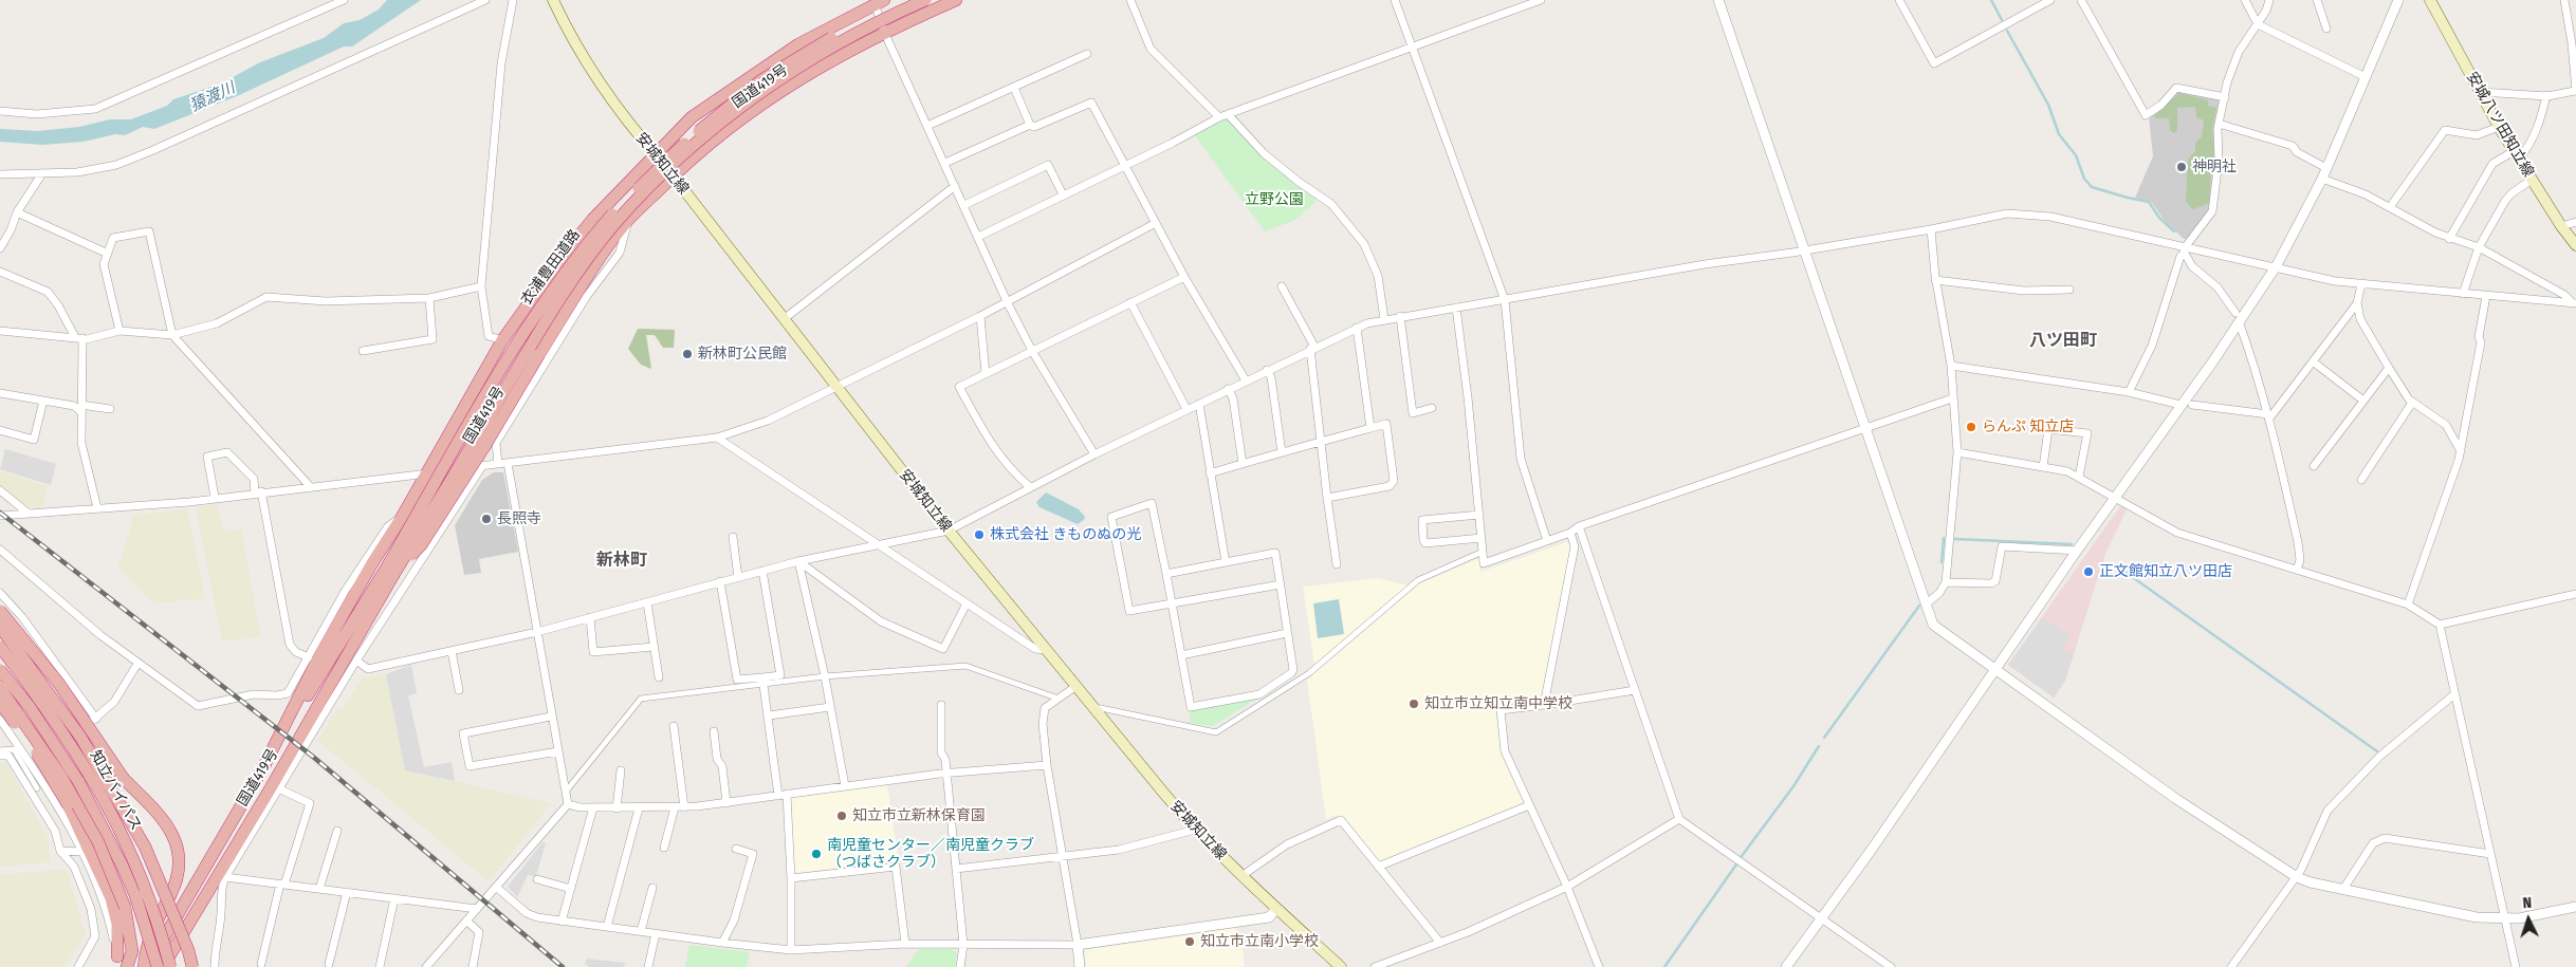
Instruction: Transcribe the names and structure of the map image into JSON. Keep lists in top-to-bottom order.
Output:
{
  "streets": {
    "highway": ["国道419号", "衣浦豊田道路", "知立バイパス"],
    "main road": ["安城八ツ田知立線", "安城知立線"]
  },
  "crossings": [
    ["国道419号", "安城知立線"],
    ["国道419号", "衣浦豊田道路"]
  ],
  "districts": ["八ツ田町", "新林町"],
  "water": ["猿渡川"],
  "parks": ["立野公園"],
  "places": [
    "神明社",
    "新林町公民館",
    "らんぷ 知立店",
    "長照寺",
    "株式会社 きものぬの光",
    "正文館知立八ツ田店",
    "知立市立知立南中学校",
    "知立市立新林保育園",
    "南児童センター／南児童クラブ （つばさクラブ）",
    "知立市立南小学校"
  ],
  "north": "top"
}
